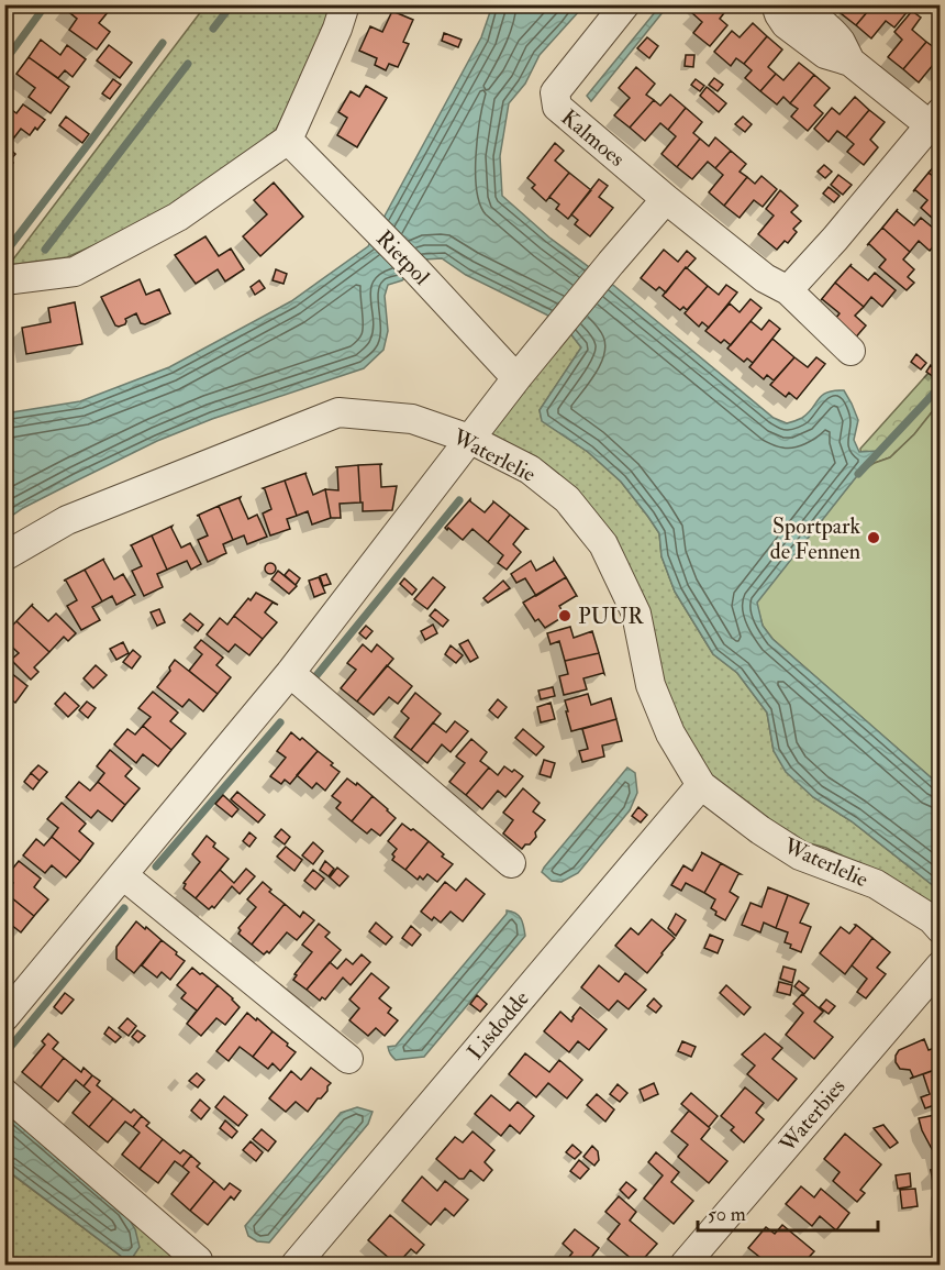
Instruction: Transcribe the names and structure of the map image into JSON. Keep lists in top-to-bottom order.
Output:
{
  "streets": {
    "street": [
      "Kalmoes",
      "Rietpol",
      "Waterlelie",
      "Lisdodde",
      "Waterbies"
    ]
  },
  "crossings": [
    ["Waterlelie", "Lisdodde"]
  ],
  "places": ["Sportpark de Fennen", "PUUR"],
  "scale_bar": "50 m"
}
